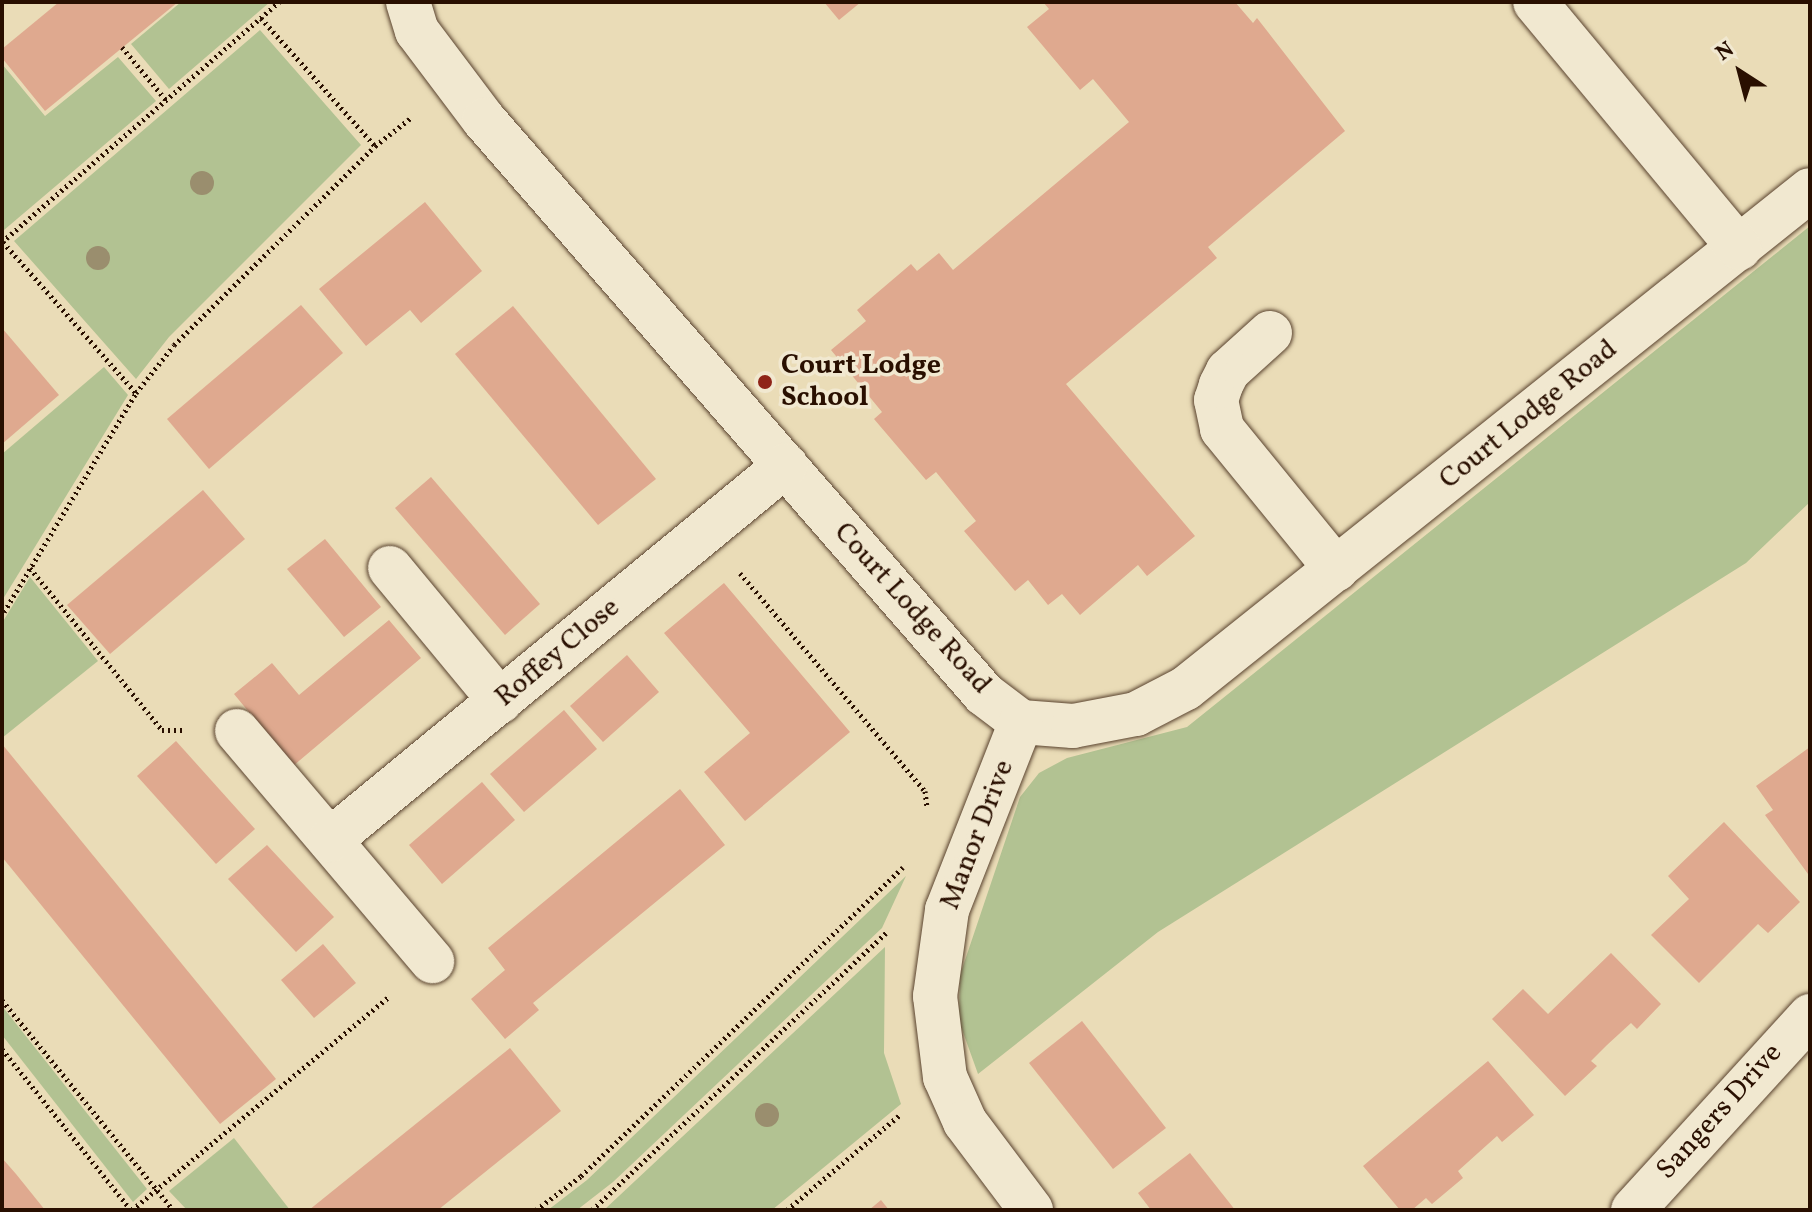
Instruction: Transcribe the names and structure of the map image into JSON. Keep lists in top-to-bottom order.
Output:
{
  "streets": {
    "street": [
      "Court Lodge Road",
      "Roffey Close",
      "Manor Drive",
      "Sangers Drive"
    ]
  },
  "crossings": [
    ["Court Lodge Road", "Roffey Close"],
    ["Court Lodge Road", "Manor Drive"]
  ],
  "places": ["Court Lodge School"],
  "north": "top left"
}
